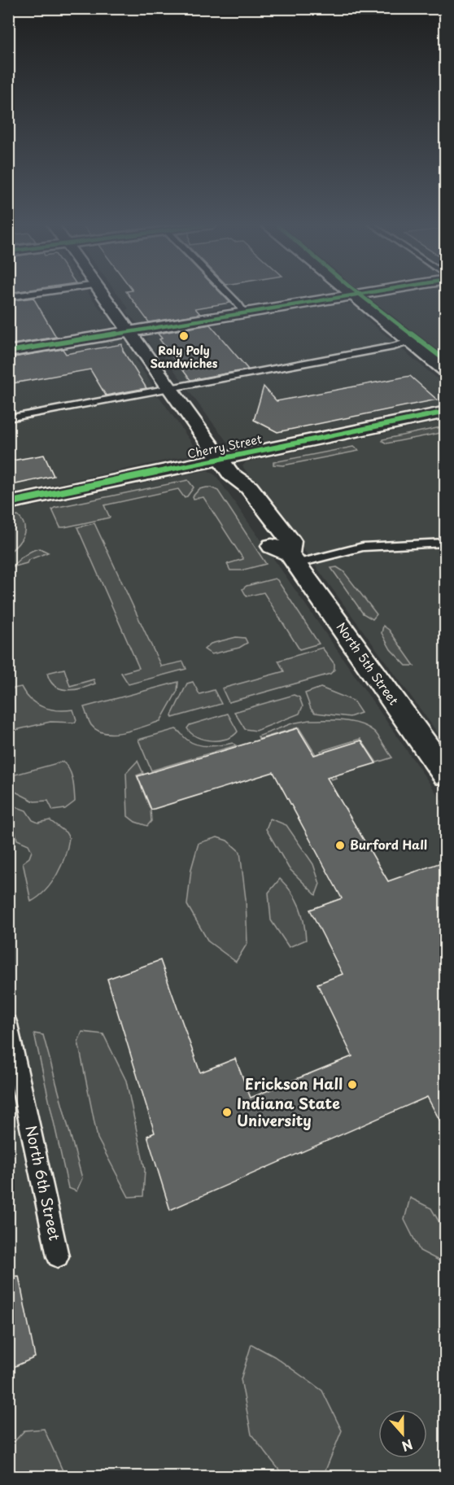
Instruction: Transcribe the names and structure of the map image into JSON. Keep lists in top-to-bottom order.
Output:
{
  "streets": {
    "street": ["Cherry Street", "North 5th Street"],
    "lane": ["North 6th Street"]
  },
  "crossings": [
    ["Cherry Street", "North 5th Street"]
  ],
  "places": [
    "Roly Poly Sandwiches",
    "Burford Hall",
    "Erickson Hall",
    "Indiana State University"
  ],
  "north": "bottom"
}
